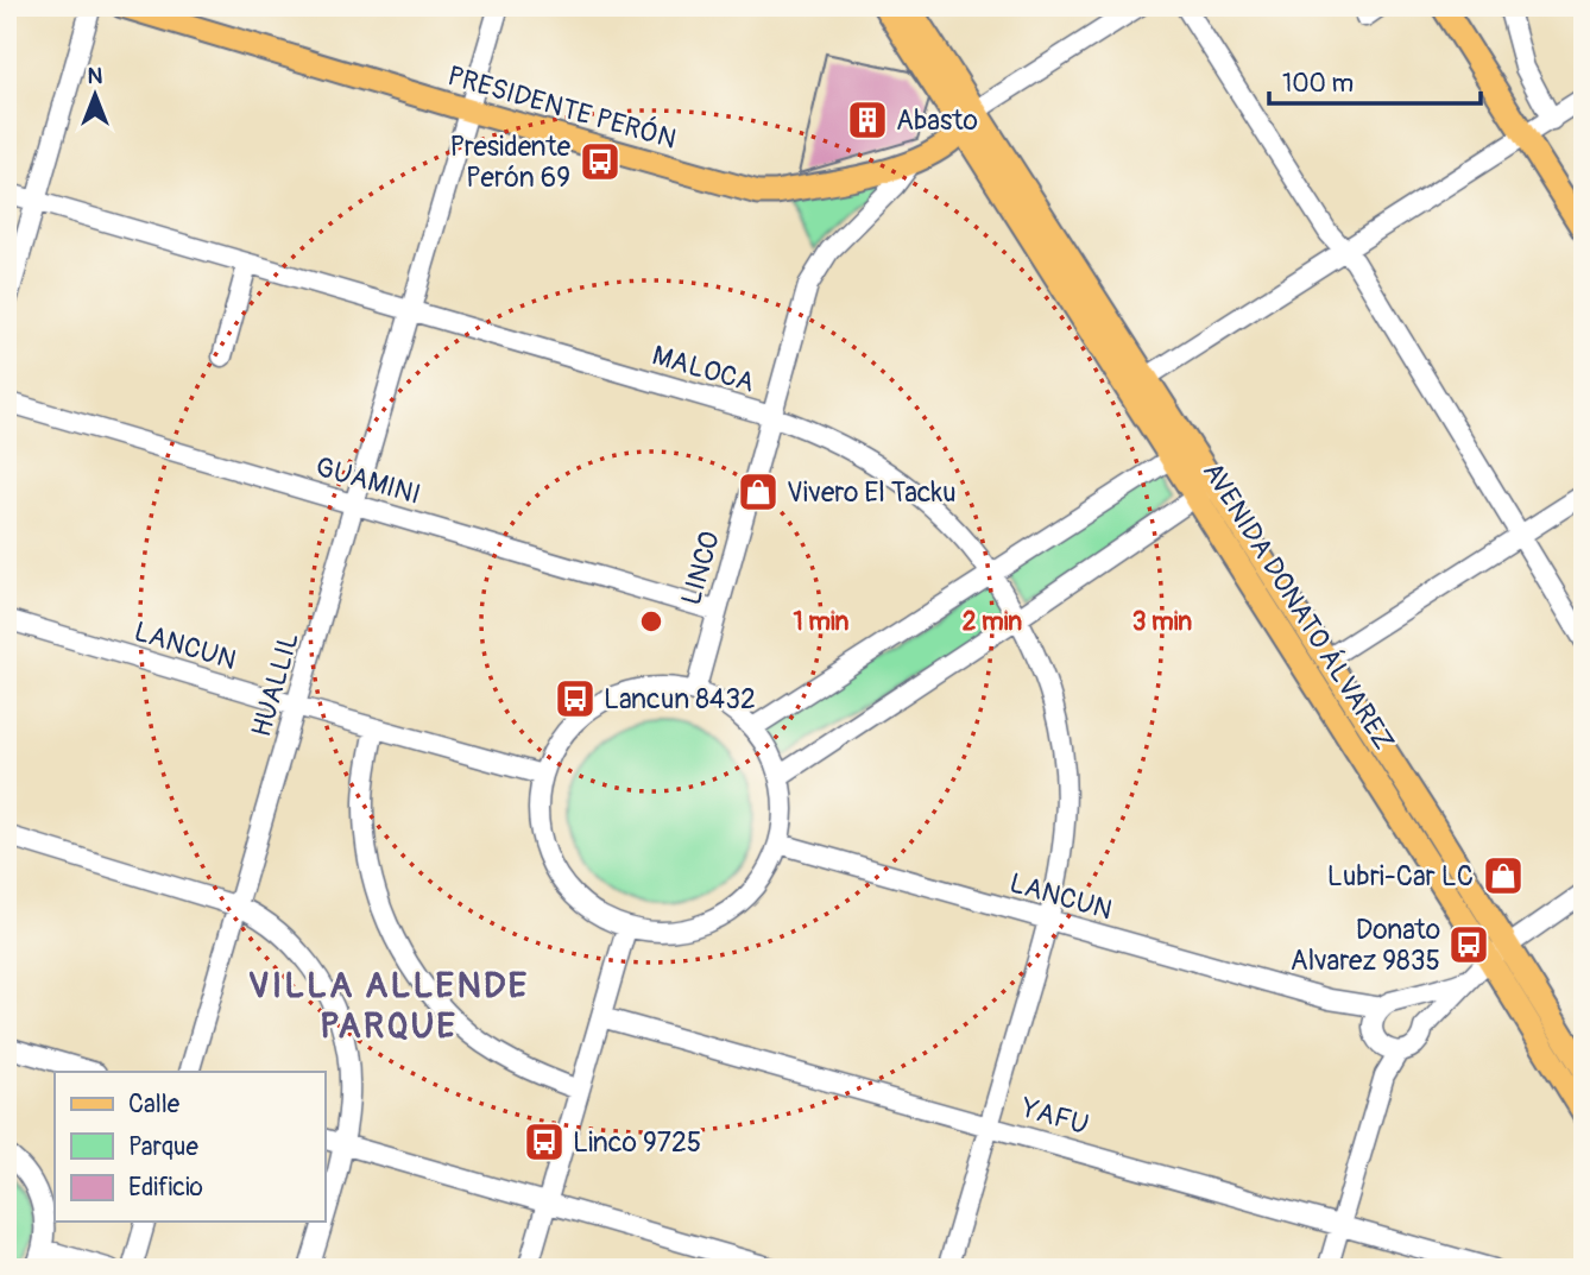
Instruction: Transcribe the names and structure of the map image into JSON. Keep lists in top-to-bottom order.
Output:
{
  "streets": {
    "main road": ["PRESIDENTE PERÓN", "AVENIDA DONATO ÁLVAREZ"],
    "street": [
      "MALOCA",
      "GUAMINI",
      "LINCO",
      "LANCUN",
      "HUALLIL",
      "YAFU"
    ]
  },
  "crossings": [
    ["PRESIDENTE PERÓN", "LINCO"],
    ["PRESIDENTE PERÓN", "AVENIDA DONATO ÁLVAREZ"],
    ["PRESIDENTE PERÓN", "HUALLIL"],
    ["MALOCA", "LINCO"],
    ["MALOCA", "LANCUN"],
    ["MALOCA", "HUALLIL"],
    ["MALOCA", "YAFU"],
    ["GUAMINI", "LINCO"],
    ["GUAMINI", "HUALLIL"],
    ["LINCO", "LANCUN"],
    ["AVENIDA DONATO ÁLVAREZ", "LANCUN"],
    ["LANCUN", "HUALLIL"]
  ],
  "districts": ["VILLA ALLENDE PARQUE"],
  "places": {
    "building": ["Abasto"],
    "bus stop": [
      "Presidente Perón 69",
      "Lancun 8432",
      "Donato Alvarez 9835",
      "Linco 9725"
    ],
    "shop": ["Vivero El Tacku", "Lubri-Car LC"]
  },
  "legend": ["Calle", "Parque", "Edificio"],
  "scale_bar": "100 m",
  "north": "top",
  "rings": ["1 min", "2 min", "3 min"]
}
